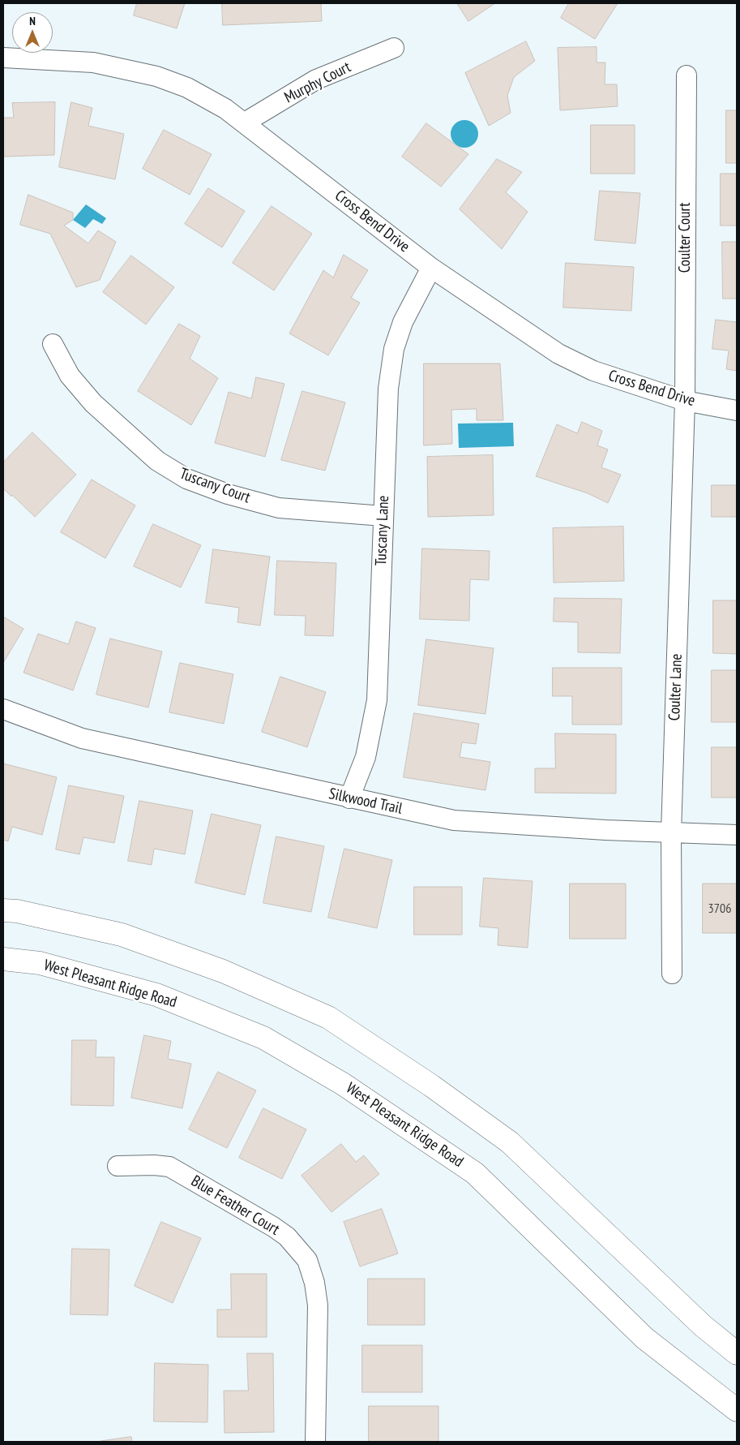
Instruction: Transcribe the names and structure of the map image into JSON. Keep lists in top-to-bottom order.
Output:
{
  "streets": {
    "main road": ["West Pleasant Ridge Road"],
    "street": [
      "Murphy Court",
      "Cross Bend Drive",
      "Coulter Court",
      "Tuscany Court",
      "Tuscany Lane",
      "Coulter Lane",
      "Silkwood Trail",
      "Blue Feather Court"
    ]
  },
  "crossings": [
    ["Murphy Court", "Cross Bend Drive"],
    ["Cross Bend Drive", "Coulter Court"],
    ["Cross Bend Drive", "Tuscany Lane"],
    ["Cross Bend Drive", "Coulter Lane"],
    ["Coulter Court", "Coulter Lane"],
    ["Tuscany Court", "Tuscany Lane"],
    ["Tuscany Lane", "Silkwood Trail"],
    ["Coulter Lane", "Silkwood Trail"]
  ],
  "house_numbers": ["3706"],
  "north": "top"
}
